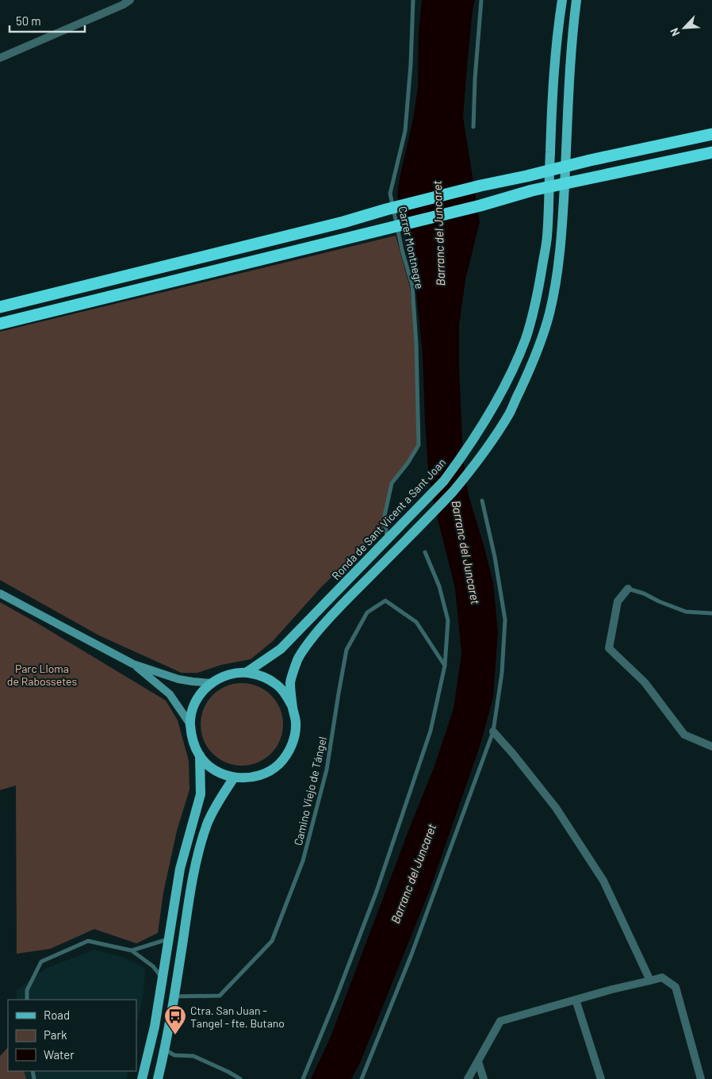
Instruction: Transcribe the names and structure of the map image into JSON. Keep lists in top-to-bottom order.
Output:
{
  "streets": {
    "main road": ["Ronda de Sant Vicent a Sant Joan"],
    "lane": ["Carrer Montnegre", "Camino Viejo de Tángel"]
  },
  "crossings": [
    ["Carrer Montnegre", "Ronda de Sant Vicent a Sant Joan"]
  ],
  "water": ["Barranc del Juncaret"],
  "parks": ["Parc Lloma de Rabossetes"],
  "places": {
    "bus stop": ["Ctra. San Juan - Tangel - fte. Butano"]
  },
  "legend": ["Road", "Park", "Water"],
  "scale_bar": "50 m",
  "north": "bottom left"
}
